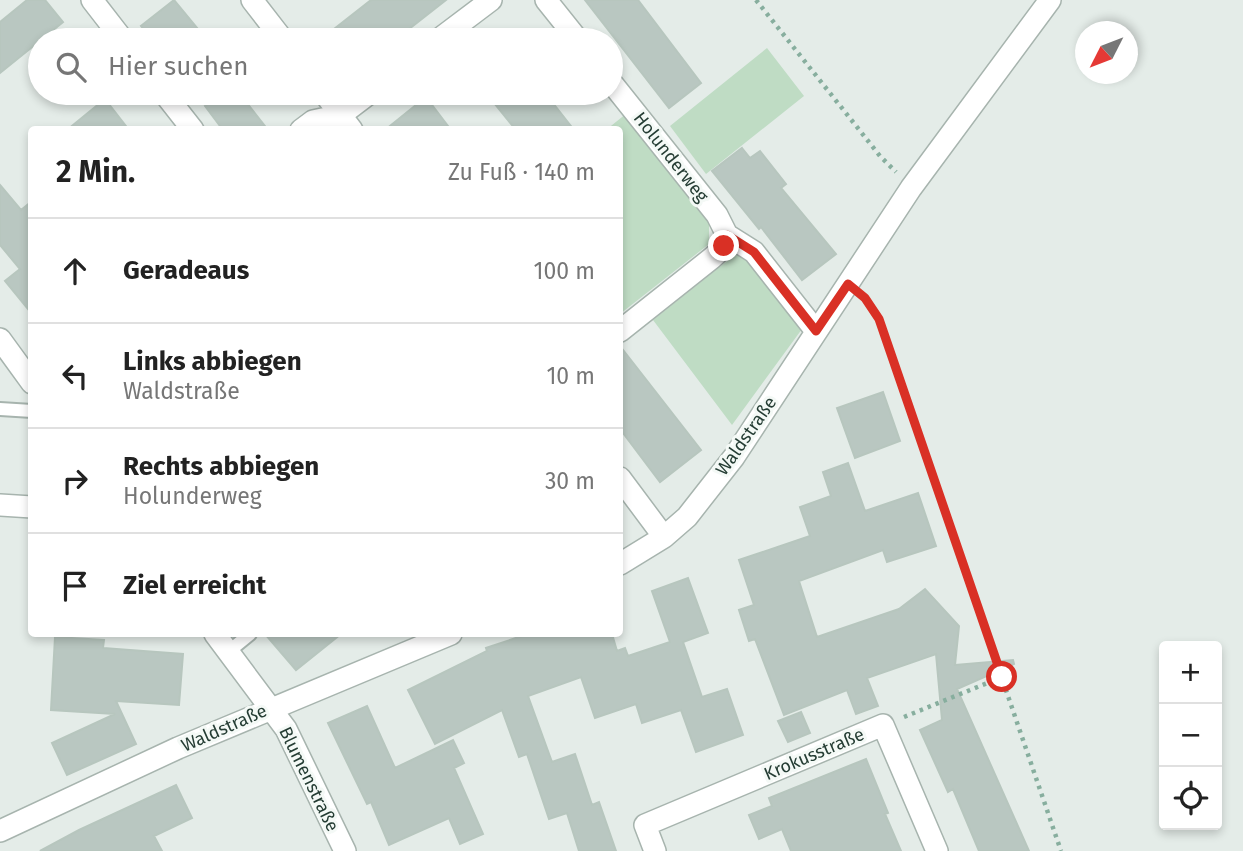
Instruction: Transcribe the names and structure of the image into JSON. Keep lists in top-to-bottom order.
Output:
{
  "streets": {
    "street": [
      "Holunderweg",
      "Waldstraße",
      "Krokusstraße",
      "Blumenstraße"
    ]
  },
  "crossings": [
    ["Holunderweg", "Waldstraße"],
    ["Waldstraße", "Blumenstraße"]
  ],
  "north": "bottom left",
  "page": {
    "search": "Hier suchen",
    "heading": ["2 Min.", "Zu Fuß · 140 m"],
    "list": [
      ["Geradeaus", "100 m"],
      ["Links abbiegen", "Waldstraße", "10 m"],
      ["Rechts abbiegen", "Holunderweg", "30 m"],
      "Ziel erreicht"
    ],
    "map_buttons": ["+", "−"]
  }
}
